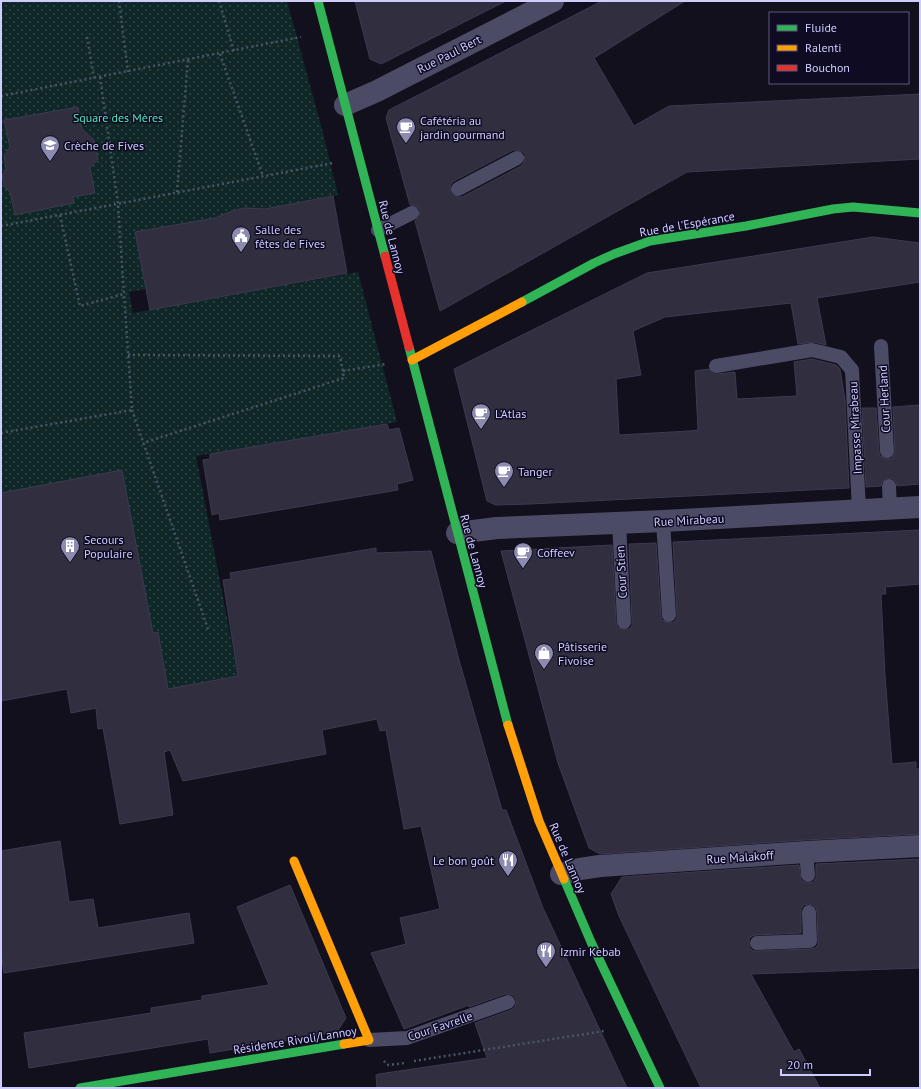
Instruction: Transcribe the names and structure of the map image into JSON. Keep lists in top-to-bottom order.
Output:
{
  "streets": {
    "street": [
      "Rue Paul Bert",
      "Rue de l'Espérance",
      "Rue de Lannoy",
      "Rue Mirabeau",
      "Rue Malakoff",
      "Résidence Rivoli/Lannoy"
    ],
    "lane": [
      "Cour Herland",
      "Impasse Mirabeau",
      "Cour Stien",
      "Cour Favrelle"
    ]
  },
  "crossings": [
    ["Rue Paul Bert", "Rue de Lannoy"],
    ["Rue de l'Espérance", "Rue de Lannoy"],
    ["Rue de Lannoy", "Rue Mirabeau"],
    ["Rue de Lannoy", "Rue Malakoff"],
    ["Impasse Mirabeau", "Rue Mirabeau"],
    ["Rue Mirabeau", "Cour Stien"],
    ["Cour Favrelle", "Résidence Rivoli/Lannoy"]
  ],
  "parks": ["Square des Mères"],
  "places": {
    "cafe": [
      "Cafétéria au jardin gourmand",
      "L'Atlas",
      "Tanger",
      "Coffeev"
    ],
    "school or university": ["Crèche de Fives"],
    "public building": ["Salle des fêtes de Fives"],
    "building": ["Secours Populaire"],
    "shop": ["Pâtisserie Fivoise"],
    "restaurant": ["Le bon goût", "Izmir Kebab"]
  },
  "legend": ["Fluide", "Ralenti", "Bouchon"],
  "scale_bar": "20 m"
}
